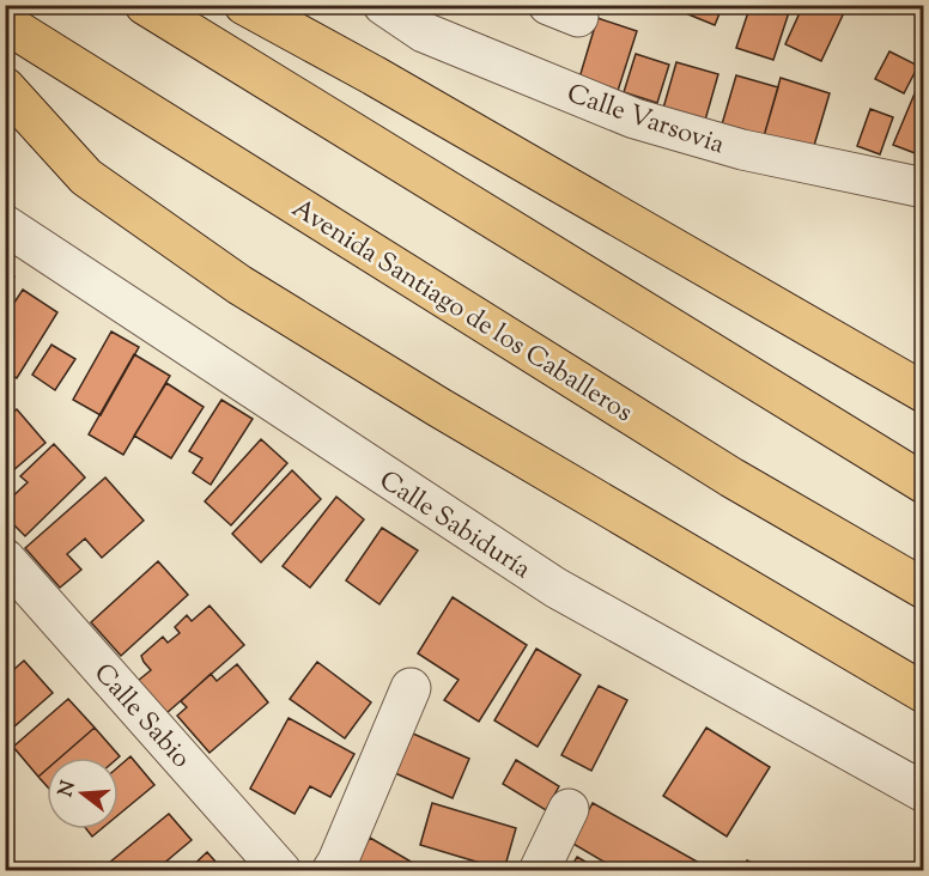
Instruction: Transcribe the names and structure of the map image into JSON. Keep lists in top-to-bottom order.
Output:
{
  "streets": {
    "highway": ["Avenida Santiago de los Caballeros"],
    "street": ["Calle Varsovia", "Calle Sabiduría", "Calle Sabio"]
  },
  "north": "left"
}
